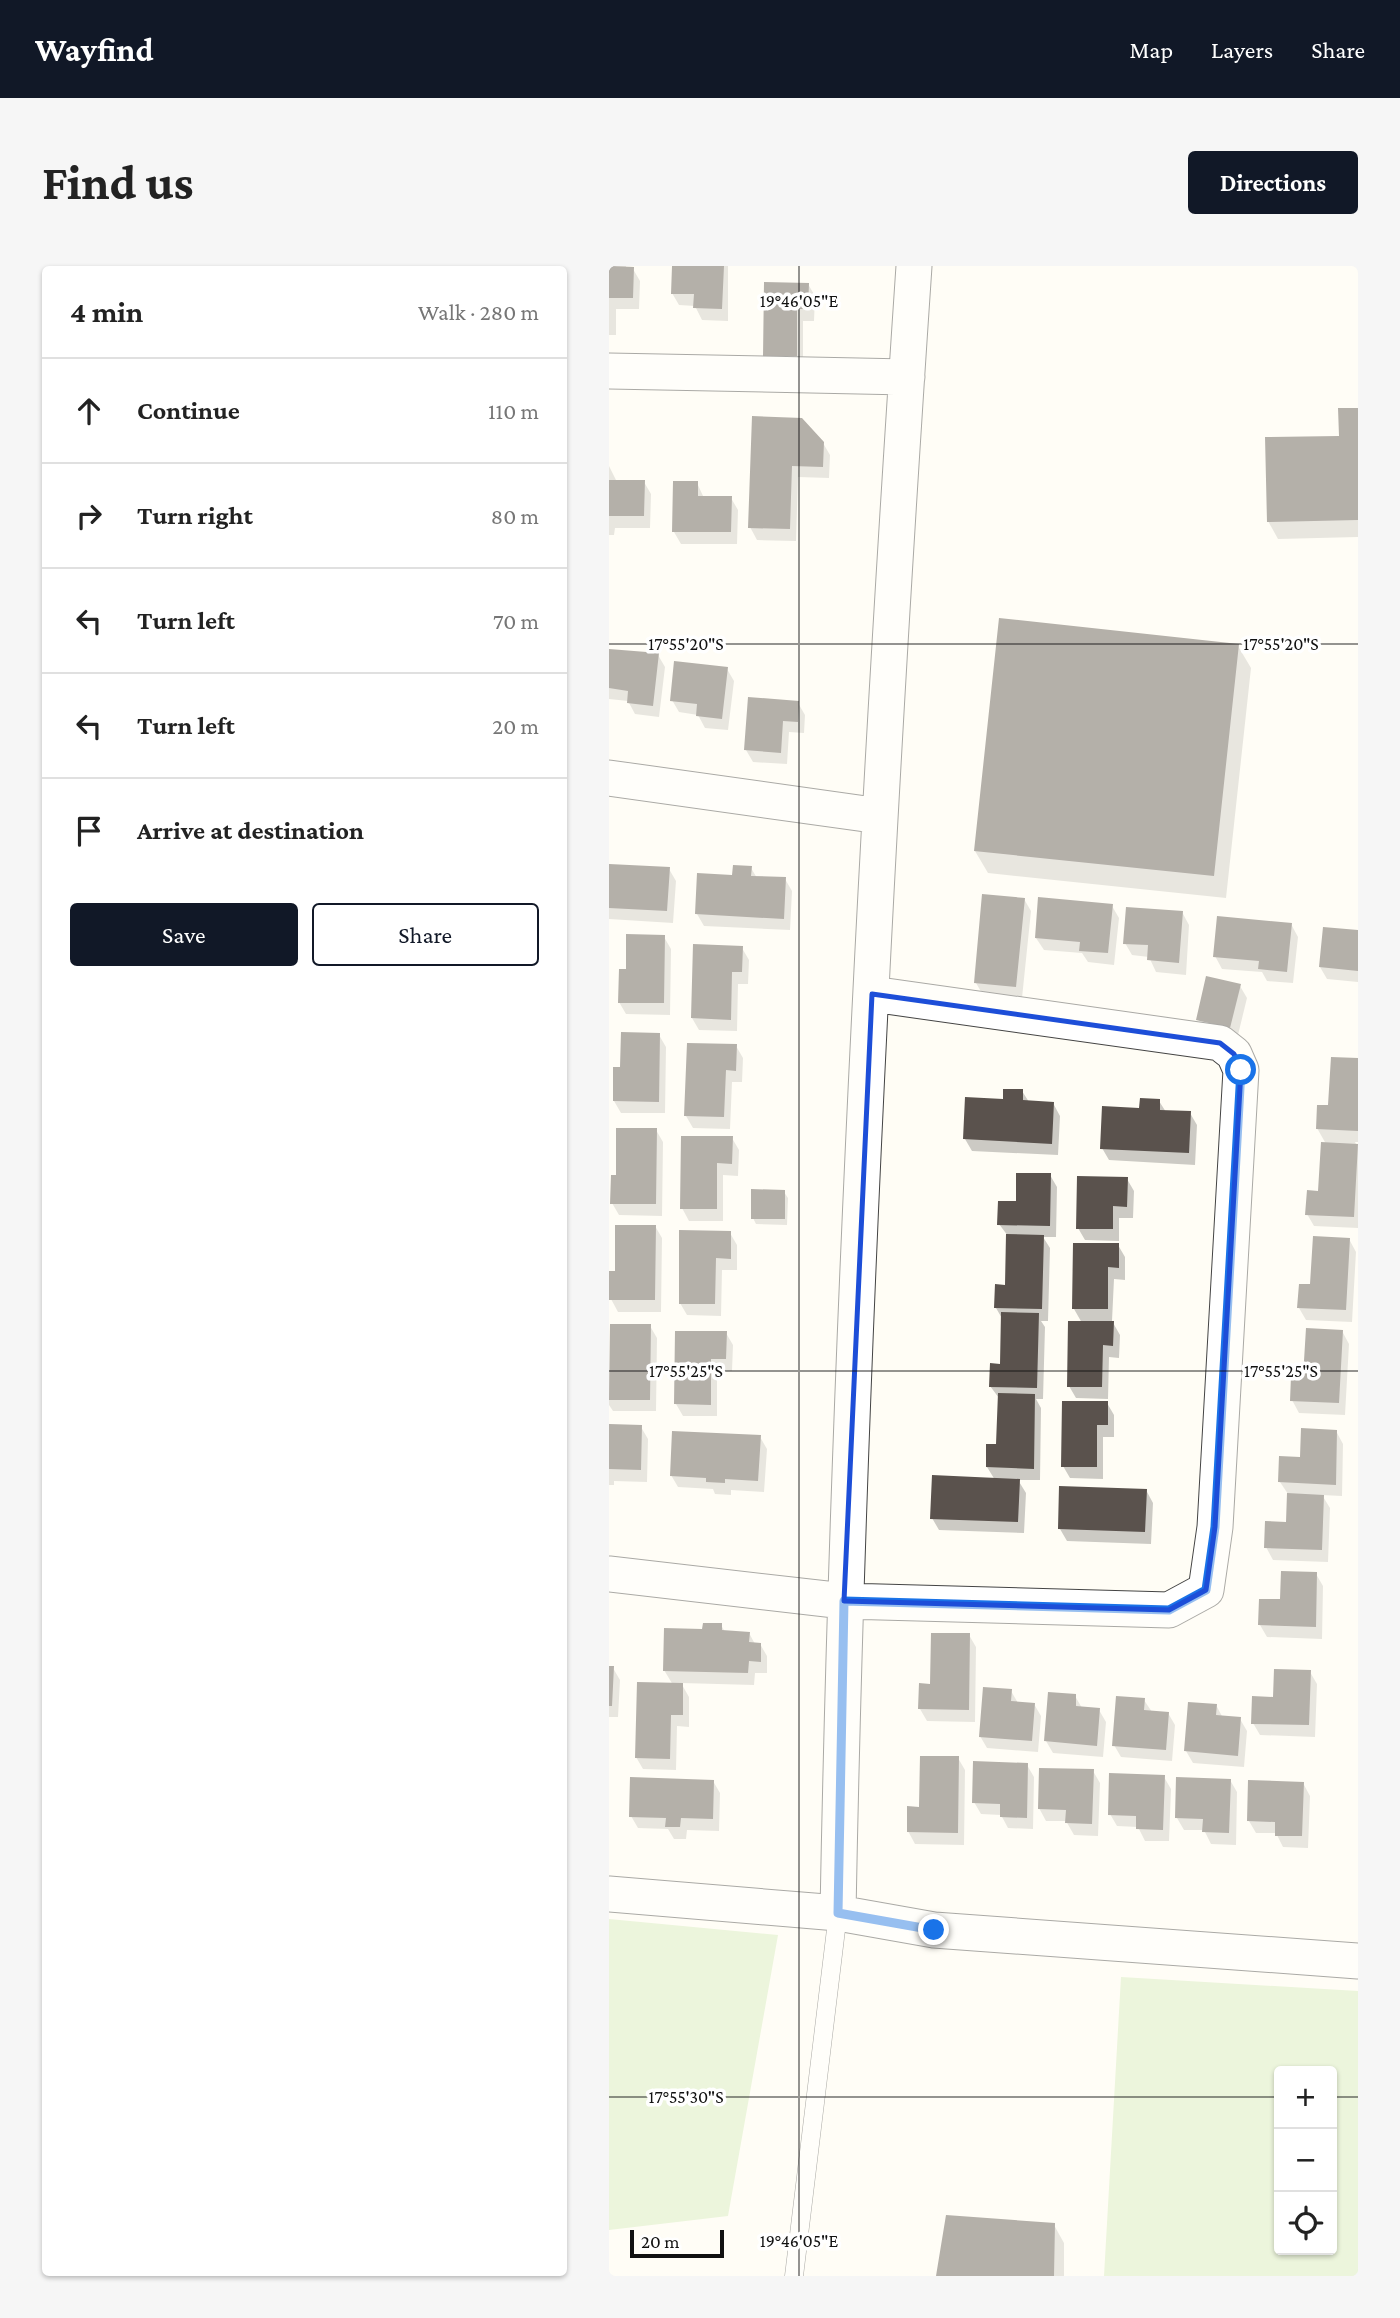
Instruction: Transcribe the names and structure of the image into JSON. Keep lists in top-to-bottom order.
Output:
{
  "scale_bar": "20 m",
  "page": {
    "header": "Wayfind",
    "nav": ["Map", "Layers", "Share"],
    "buttons": [
      "Directions",
      ["Save", "Share"]
    ],
    "title": "Find us",
    "heading": ["4 min", "Walk · 280 m"],
    "list": [
      ["Continue", "110 m"],
      ["Turn right", "80 m"],
      ["Turn left", "70 m"],
      ["Turn left", "20 m"],
      "Arrive at destination"
    ],
    "map_buttons": ["+", "−"],
    "scale": "20 m"
  },
  "coordinates": [
    "19°46'05\"E",
    "17°55'20\"S",
    "17°55'25\"S",
    "17°55'30\"S"
  ]
}
